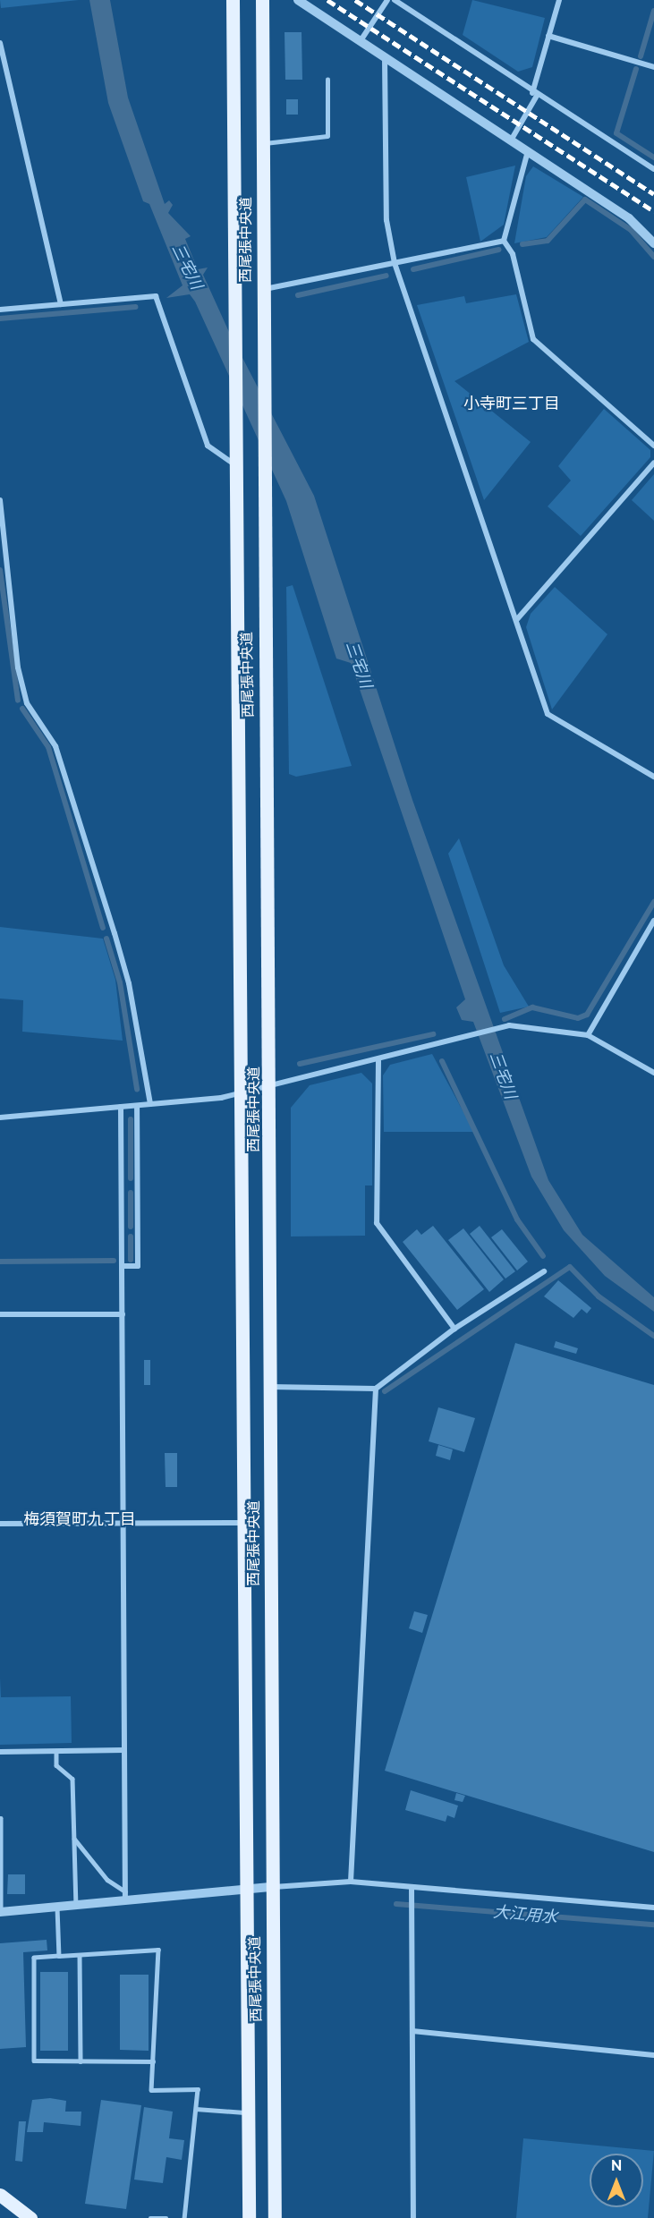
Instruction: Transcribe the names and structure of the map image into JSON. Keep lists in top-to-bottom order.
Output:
{
  "streets": {
    "main road": ["西尾張中央道"]
  },
  "districts": ["小寺町三丁目", "梅須賀町九丁目"],
  "water": ["三宅川", "大江用水"],
  "north": "top"
}
